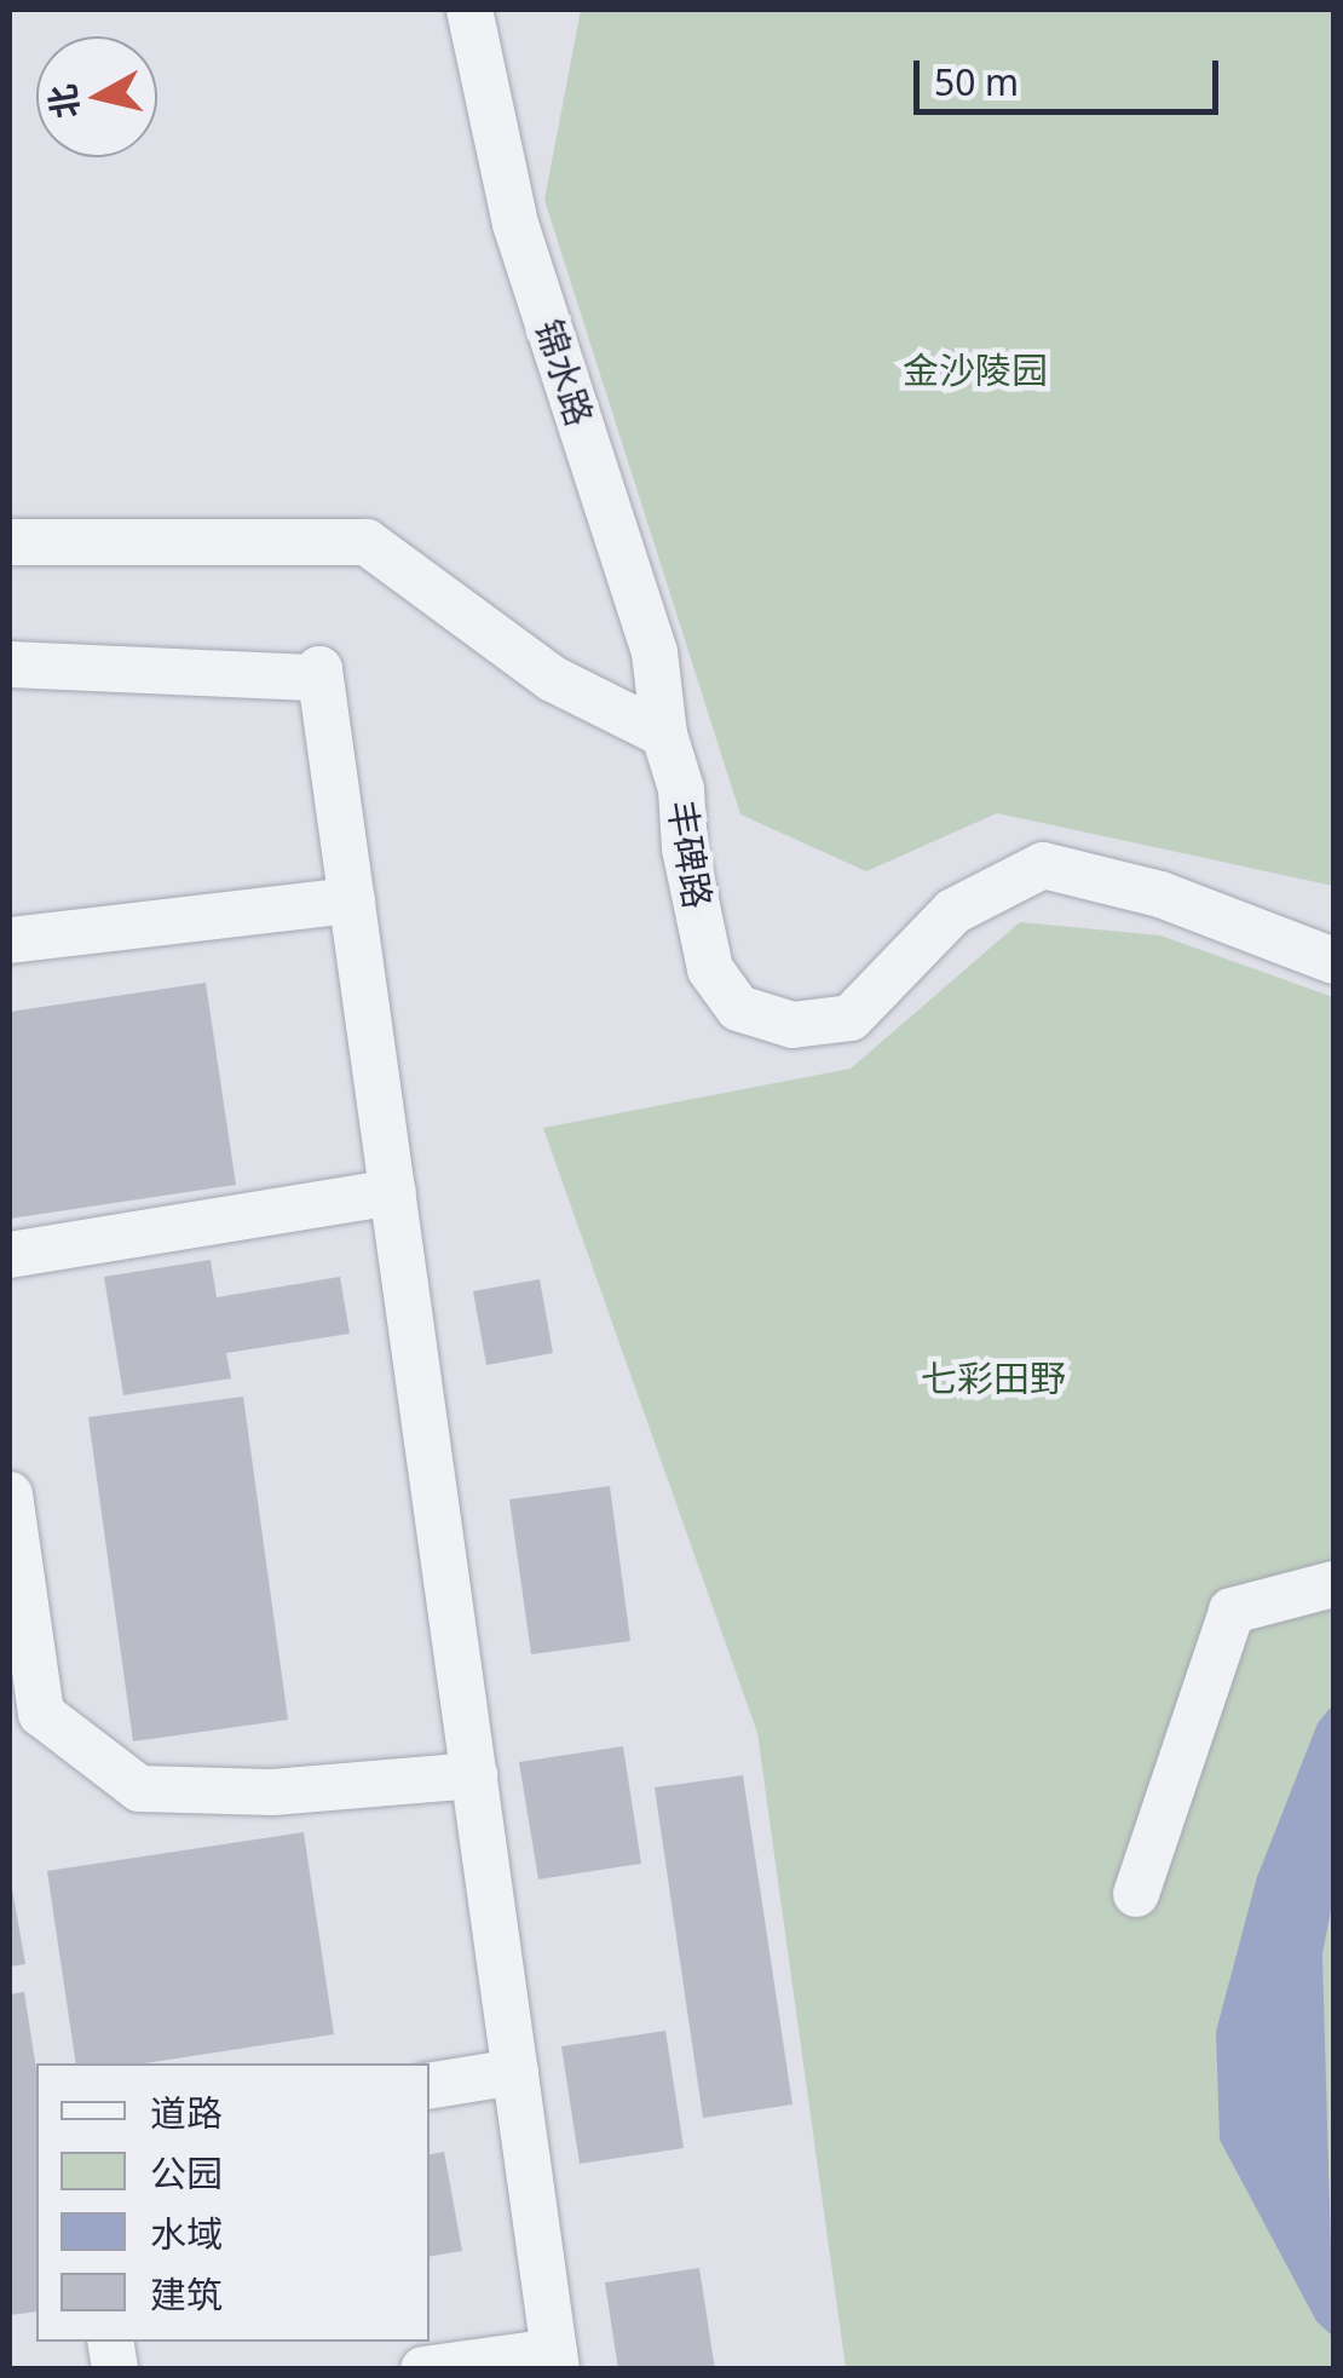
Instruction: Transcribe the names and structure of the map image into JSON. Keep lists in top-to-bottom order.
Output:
{
  "streets": {
    "street": ["锦水路", "丰碑路"]
  },
  "crossings": [
    ["锦水路", "丰碑路"]
  ],
  "parks": ["金沙陵园", "七彩田野"],
  "legend": [
    "道路",
    "公园",
    "水域",
    "建筑"
  ],
  "scale_bar": "50 m",
  "north": "left"
}
